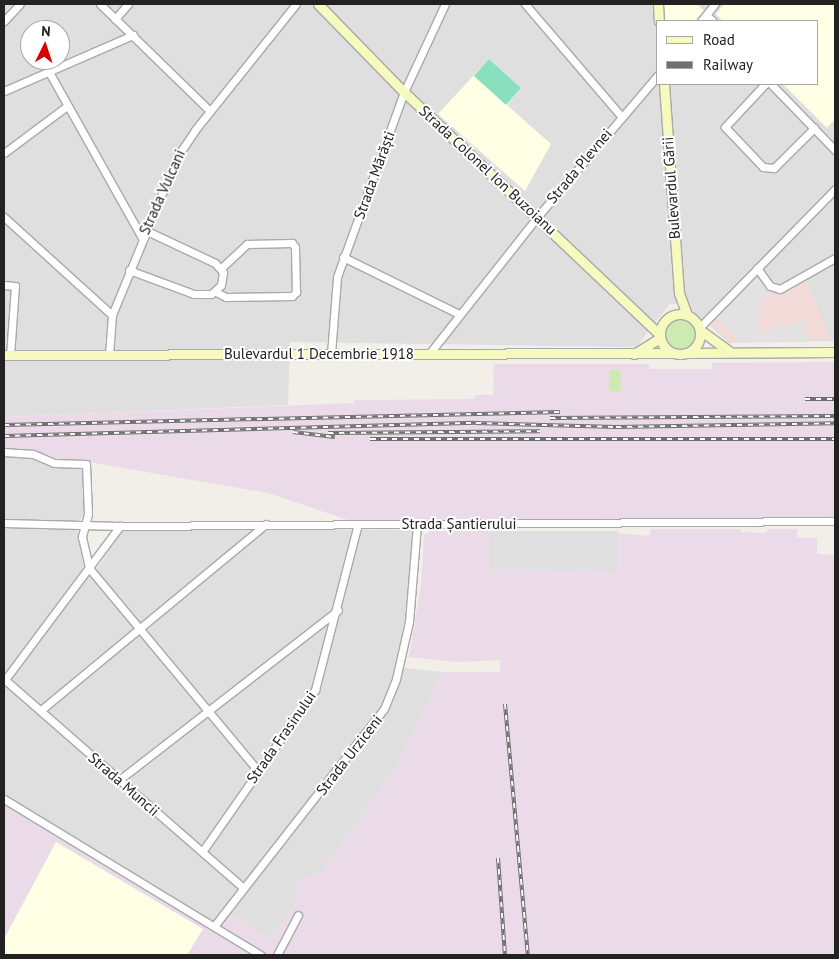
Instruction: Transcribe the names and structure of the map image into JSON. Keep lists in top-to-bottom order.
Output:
{
  "streets": {
    "main road": ["Strada Colonel Ion Buzoianu", "Bulevardul Gării", "Bulevardul 1 Decembrie 1918"],
    "street": [
      "Strada Plevnei",
      "Strada Mărăști",
      "Strada Vulcani",
      "Strada Șantierului",
      "Strada Frasinului",
      "Strada Urziceni",
      "Strada Muncii"
    ]
  },
  "crossings": [
    ["Strada Plevnei", "Strada Colonel Ion Buzoianu"],
    ["Strada Plevnei", "Bulevardul 1 Decembrie 1918"],
    ["Strada Colonel Ion Buzoianu", "Strada Mărăști"],
    ["Strada Colonel Ion Buzoianu", "Bulevardul Gării"],
    ["Strada Colonel Ion Buzoianu", "Bulevardul 1 Decembrie 1918"],
    ["Strada Mărăști", "Bulevardul 1 Decembrie 1918"],
    ["Bulevardul Gării", "Bulevardul 1 Decembrie 1918"],
    ["Strada Vulcani", "Bulevardul 1 Decembrie 1918"],
    ["Strada Șantierului", "Strada Frasinului"],
    ["Strada Șantierului", "Strada Urziceni"],
    ["Strada Frasinului", "Strada Muncii"],
    ["Strada Urziceni", "Strada Muncii"]
  ],
  "legend": ["Road", "Railway"],
  "north": "top"
}
